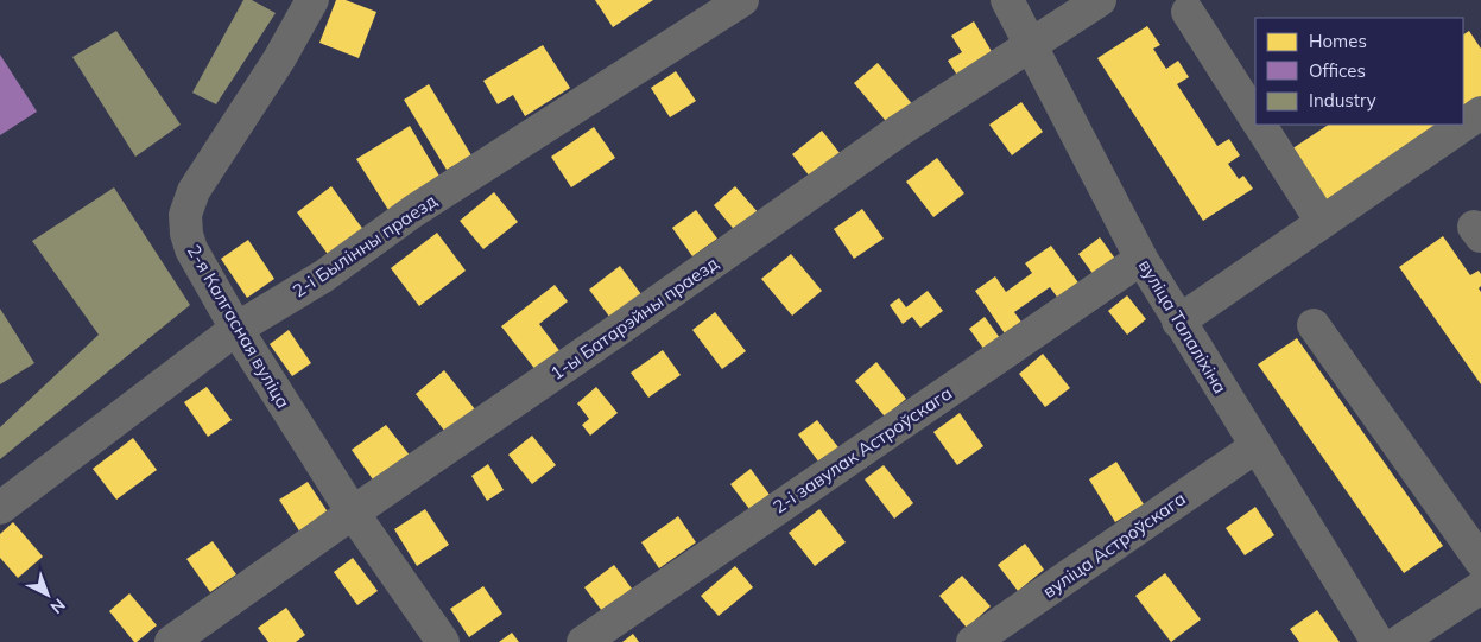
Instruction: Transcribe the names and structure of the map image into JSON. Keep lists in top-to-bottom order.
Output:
{
  "streets": {
    "street": [
      "2-і Былінны праезд",
      "1-ы Батарэйны праезд",
      "2-я Калгасная вуліца",
      "вуліца Талаліхіна",
      "2-і завулак Астроўскага",
      "вуліца Астроўскага"
    ]
  },
  "crossings": [
    ["2-і Былінны праезд", "2-я Калгасная вуліца"],
    ["1-ы Батарэйны праезд", "2-я Калгасная вуліца"],
    ["1-ы Батарэйны праезд", "вуліца Талаліхіна"],
    ["вуліца Талаліхіна", "2-і завулак Астроўскага"],
    ["вуліца Талаліхіна", "вуліца Астроўскага"]
  ],
  "legend": ["Homes", "Offices", "Industry"],
  "north": "bottom right"
}
